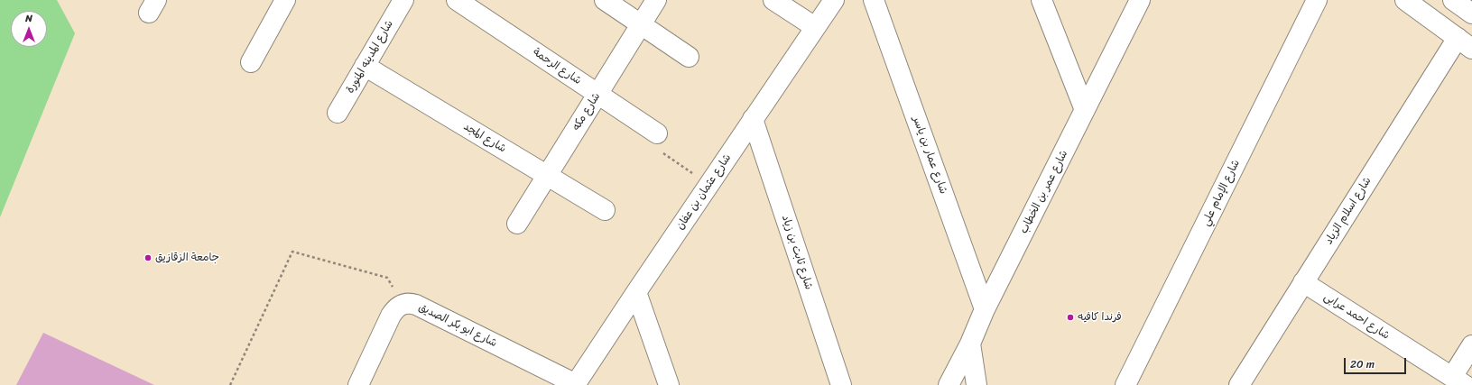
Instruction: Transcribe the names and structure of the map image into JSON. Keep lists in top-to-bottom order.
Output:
{
  "streets": {
    "street": [
      "شارع المدينه المنورة",
      "شارع الرحمة",
      "شارع مكه",
      "شارع المجد",
      "شارع عمار بن ياسر",
      "شارع عثمان بن عفان",
      "شارع عمر بن الخطاب",
      "شارع الإمام علي",
      "شارع اسلام الزياد",
      "شارع ثابت بن زياد",
      "شارع احمد عرابى",
      "شارع ابو بكر الصديق"
    ]
  },
  "crossings": [
    ["شارع المدينه المنورة", "شارع المجد"],
    ["شارع الرحمة", "شارع مكه"],
    ["شارع مكه", "شارع المجد"],
    ["شارع عمار بن ياسر", "شارع عمر بن الخطاب"],
    ["شارع عثمان بن عفان", "شارع ثابت بن زياد"],
    ["شارع عثمان بن عفان", "شارع ابو بكر الصديق"],
    ["شارع اسلام الزياد", "شارع احمد عرابى"]
  ],
  "places": ["جامعة الزقازيق", "فرندا كافيه"],
  "scale_bar": "20 m",
  "north": "top"
}
